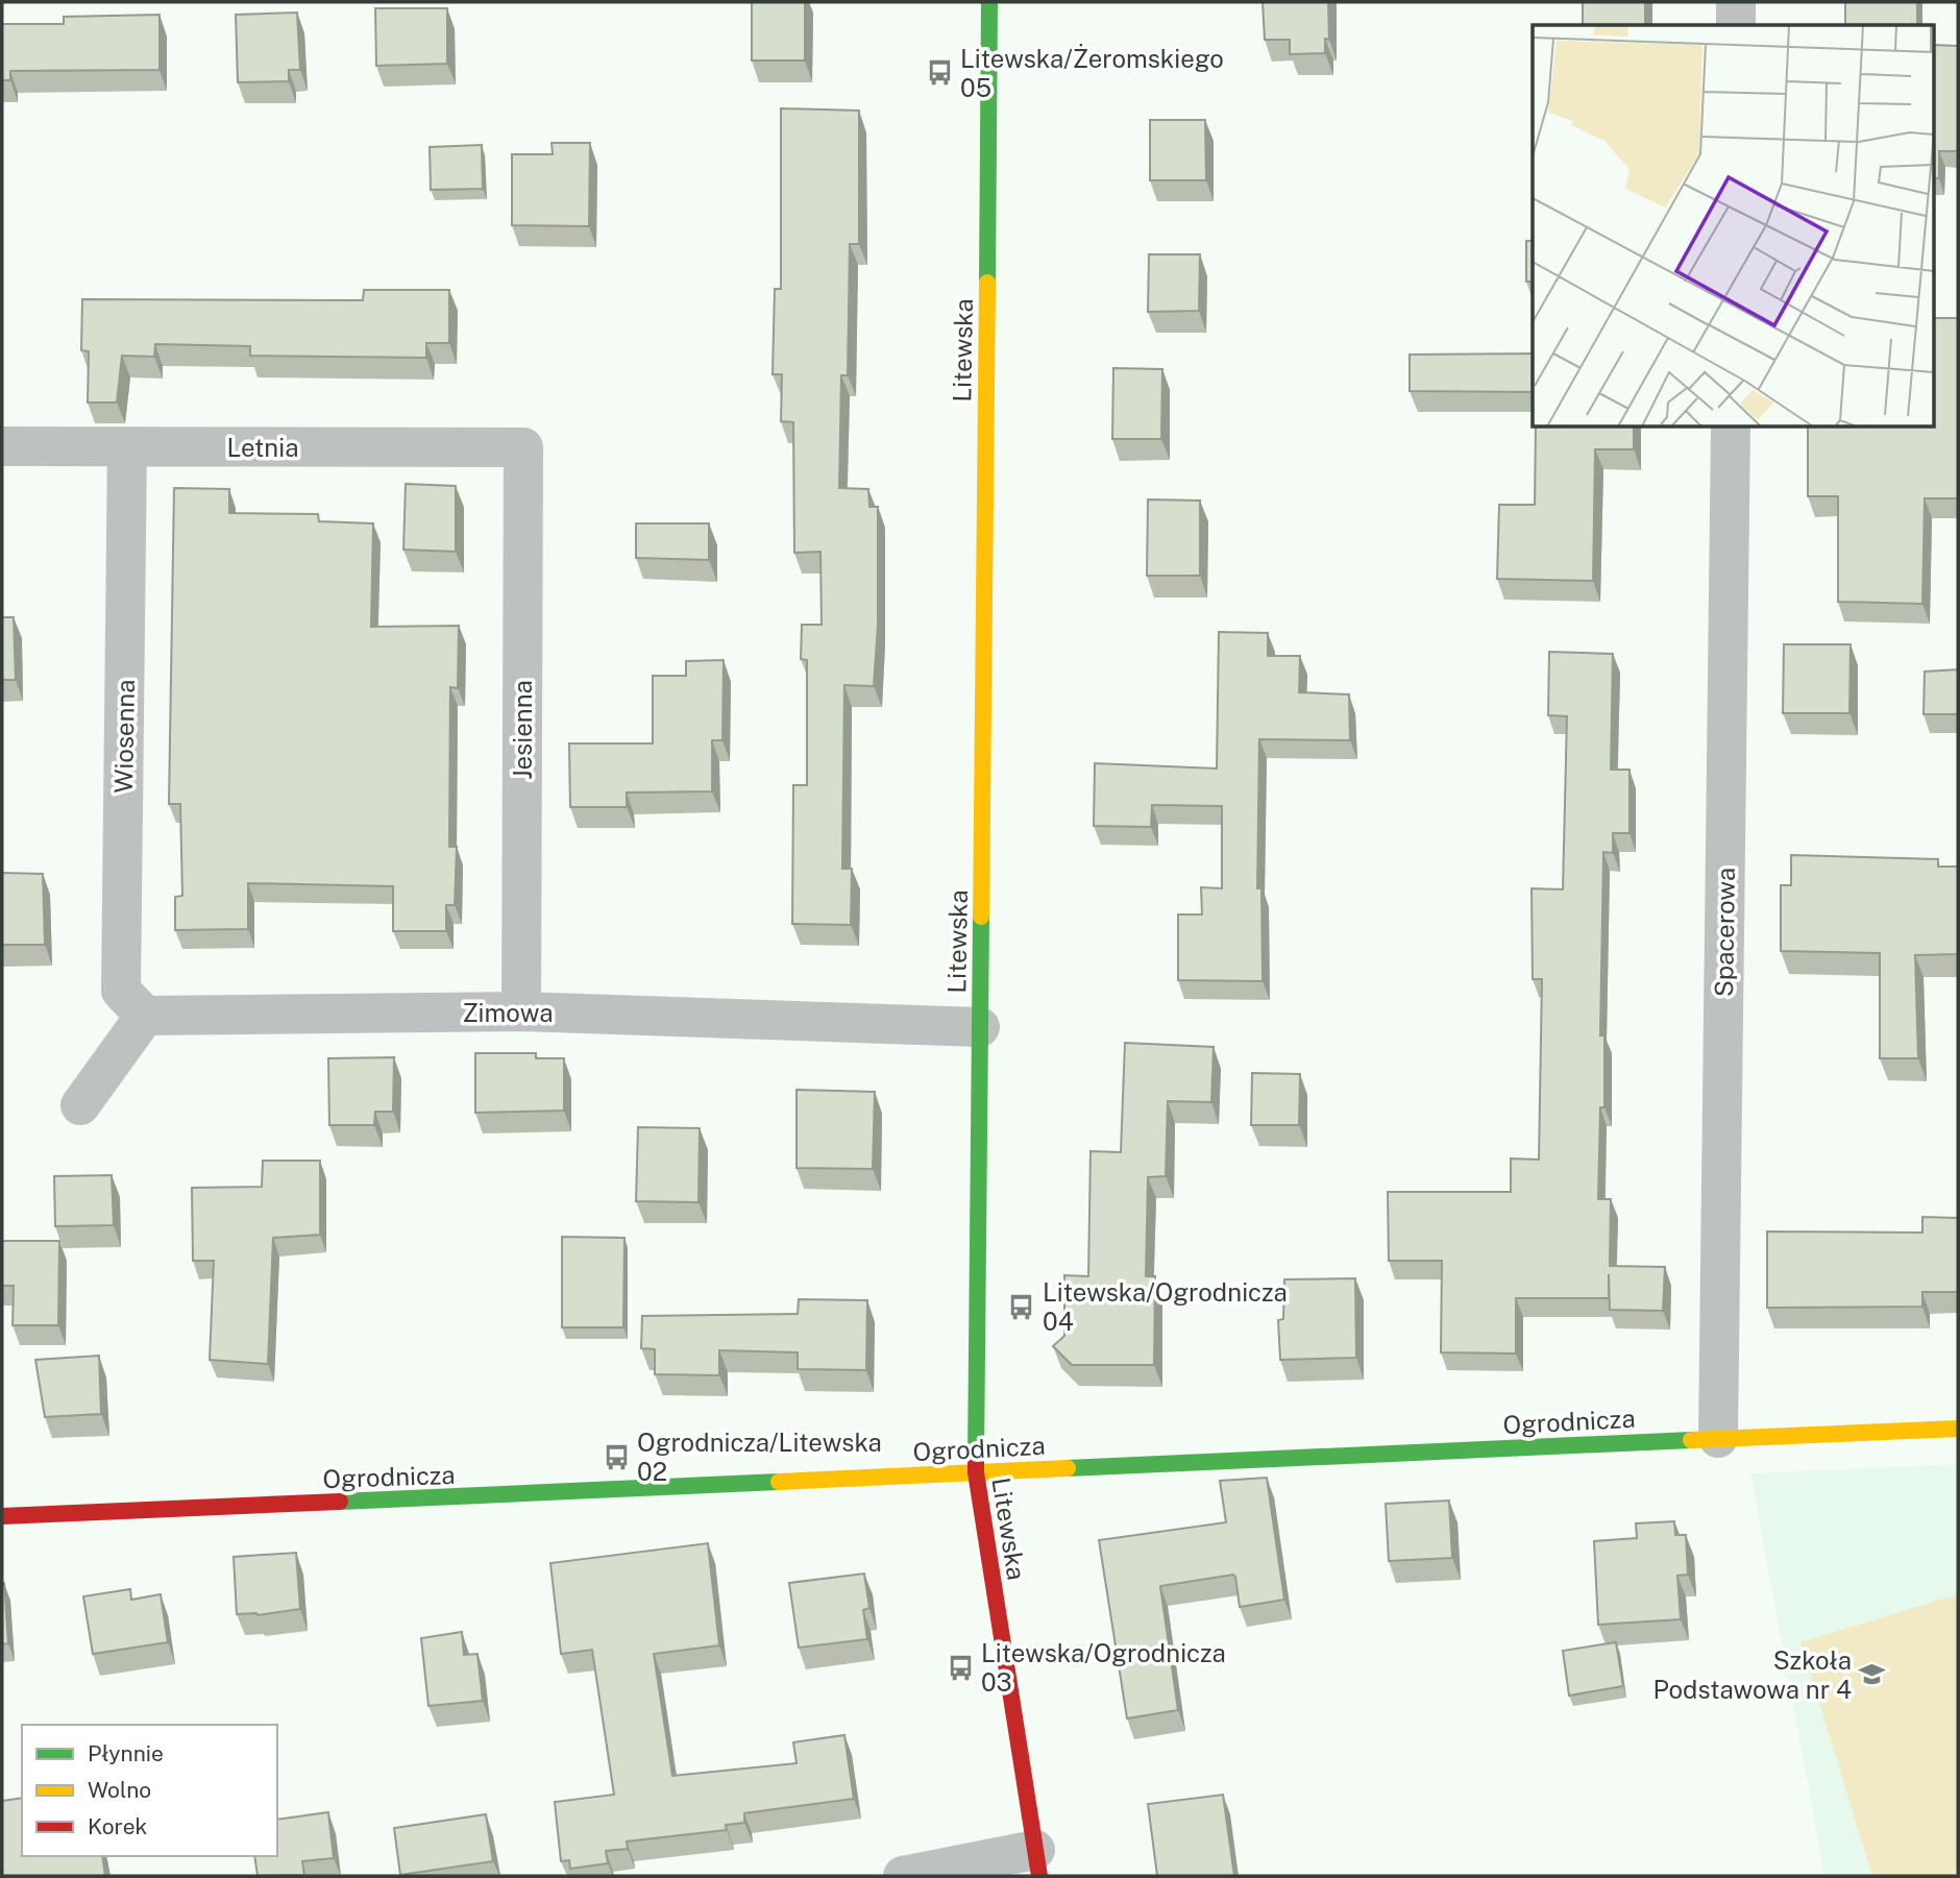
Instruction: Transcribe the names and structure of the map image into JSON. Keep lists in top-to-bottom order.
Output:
{
  "streets": {
    "street": [
      "Litewska",
      "Letnia",
      "Jesienna",
      "Wiosenna",
      "Spacerowa",
      "Zimowa",
      "Ogrodnicza"
    ]
  },
  "crossings": [
    ["Litewska", "Zimowa"],
    ["Litewska", "Ogrodnicza"],
    ["Letnia", "Jesienna"],
    ["Letnia", "Wiosenna"],
    ["Jesienna", "Zimowa"],
    ["Wiosenna", "Zimowa"],
    ["Spacerowa", "Ogrodnicza"]
  ],
  "places": {
    "bus stop": [
      "Litewska/Żeromskiego 05",
      "Litewska/Ogrodnicza 04",
      "Ogrodnicza/Litewska 02",
      "Litewska/Ogrodnicza 03"
    ],
    "school or university": ["Szkoła Podstawowa nr 4"]
  },
  "legend": ["Płynnie", "Wolno", "Korek"]
}
